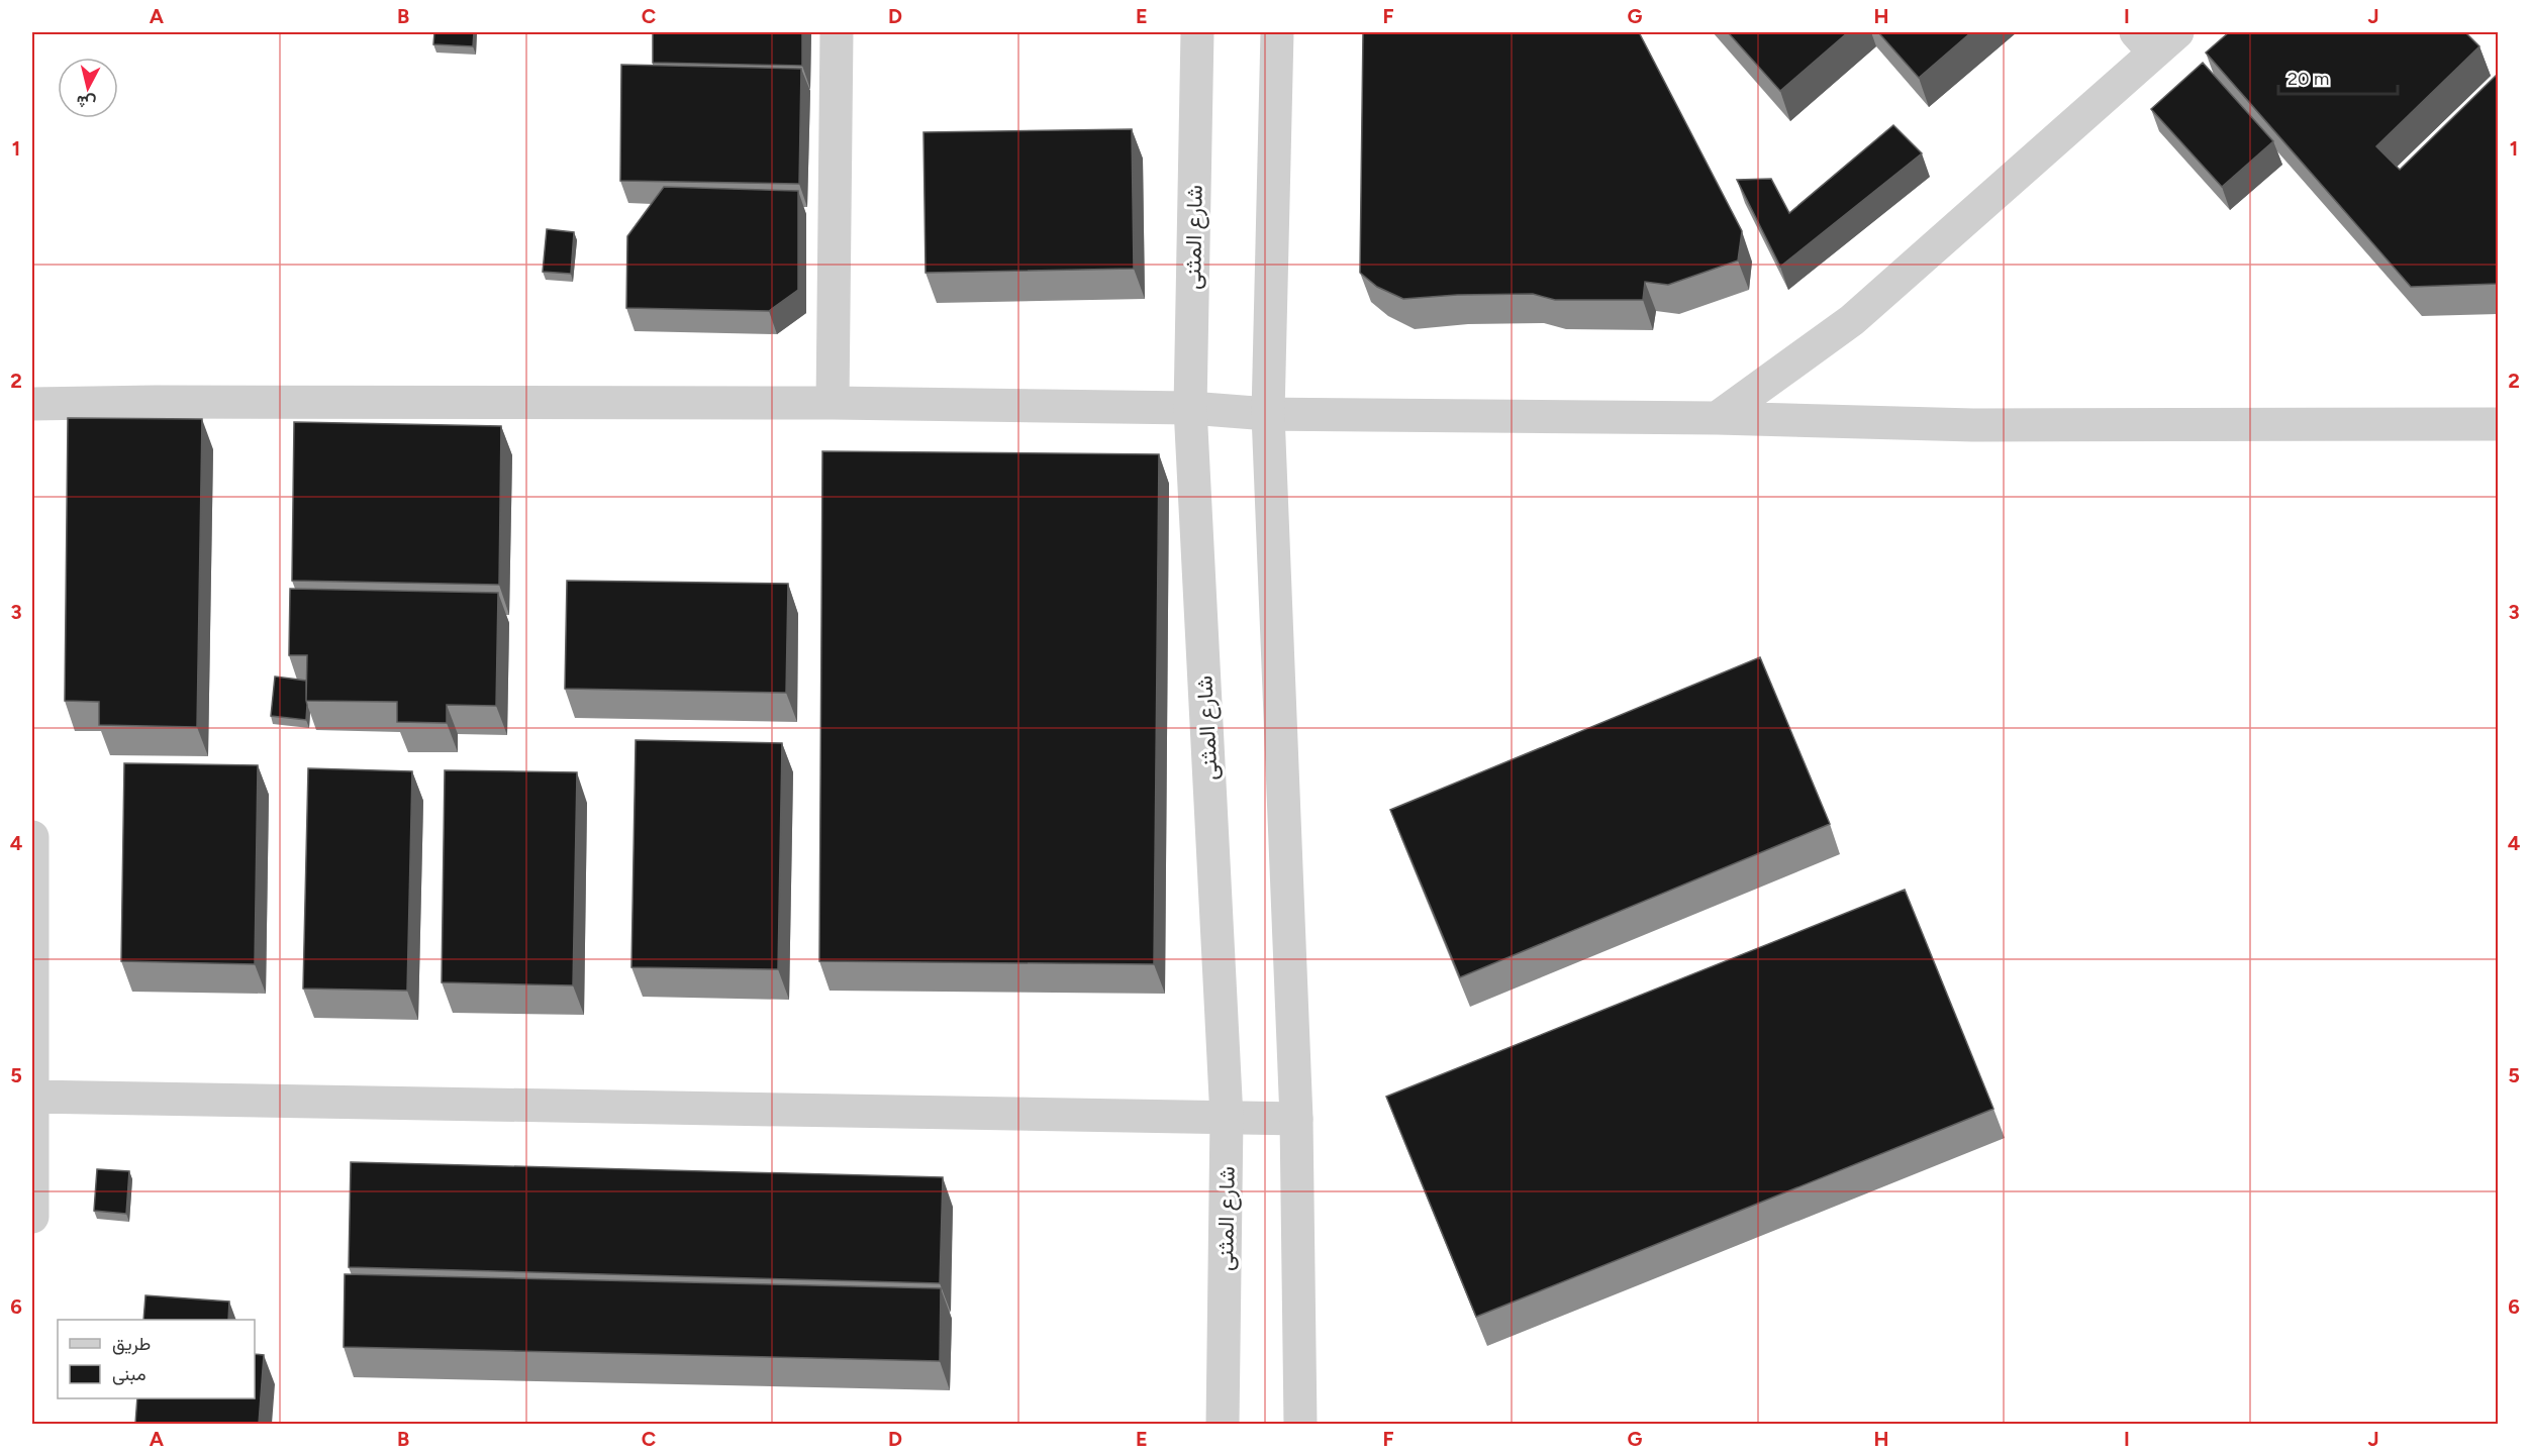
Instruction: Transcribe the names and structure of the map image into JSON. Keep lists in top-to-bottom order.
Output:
{
  "streets": {
    "street": ["شارع المثنى"]
  },
  "legend": ["طريق", "مبنى"],
  "scale_bar": "20 m",
  "north": "bottom",
  "grid": {
    "columns": [
      "A",
      "B",
      "C",
      "D",
      "E",
      "F",
      "G",
      "H",
      "I",
      "J"
    ],
    "rows": [
      "1",
      "2",
      "3",
      "4",
      "5",
      "6"
    ]
  }
}
